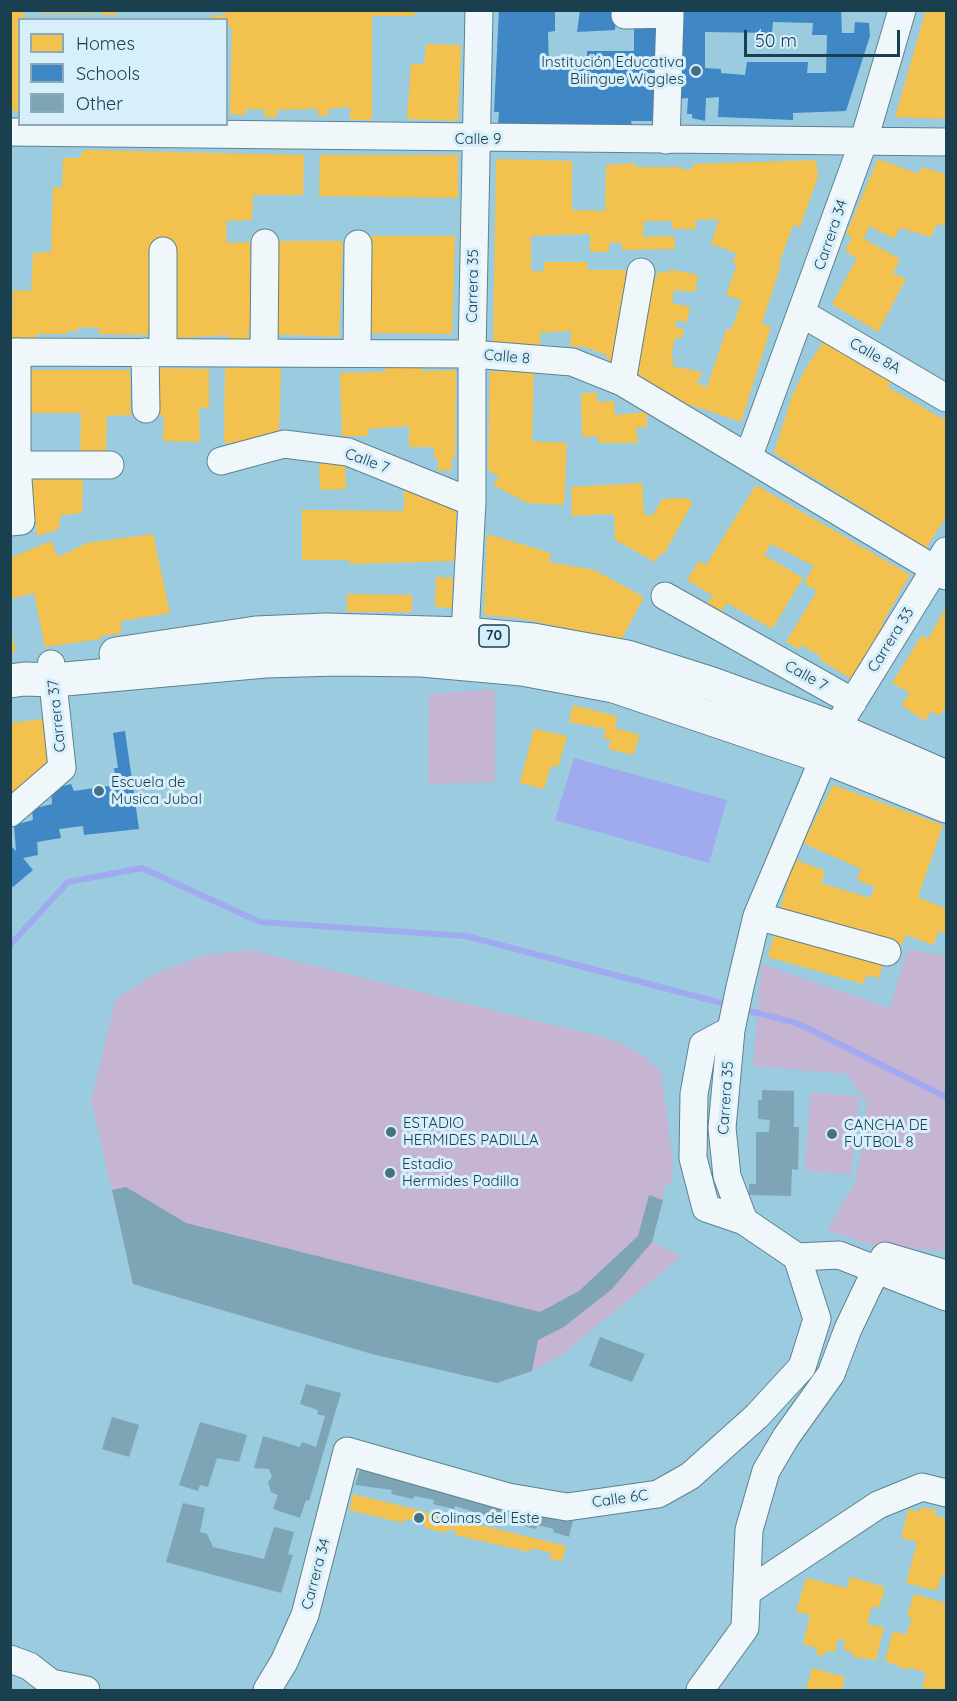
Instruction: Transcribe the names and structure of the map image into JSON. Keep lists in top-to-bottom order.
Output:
{
  "streets": {
    "main road": ["70"],
    "street": [
      "Calle 9",
      "Carrera 34",
      "Carrera 35",
      "Calle 8A",
      "Calle 8",
      "Calle 7",
      "Carrera 33",
      "Carrera 37",
      "Calle 6C"
    ]
  },
  "crossings": [
    ["Calle 9", "Carrera 34"],
    ["Calle 9", "Carrera 35"],
    ["Carrera 34", "Calle 8A"],
    ["Carrera 34", "Calle 8"],
    ["Carrera 34", "Calle 6C"],
    ["Carrera 35", "Calle 8"],
    ["Carrera 35", "Calle 7"],
    ["Carrera 35", "70"],
    ["Calle 8", "Carrera 33"],
    ["Calle 7", "70"],
    ["Calle 7", "Carrera 33"],
    ["70", "Carrera 33"],
    ["70", "Carrera 37"]
  ],
  "places": [
    "Institución Educativa Bilingue Wiggles",
    "Escuela de Musica Jubal",
    "ESTADIO HERMIDES PADILLA",
    "CANCHA DE FUTBOL 8",
    "Estadio Hermides Padilla",
    "Colinas del Este"
  ],
  "legend": ["Homes", "Schools", "Other"],
  "scale_bar": "50 m"
}
